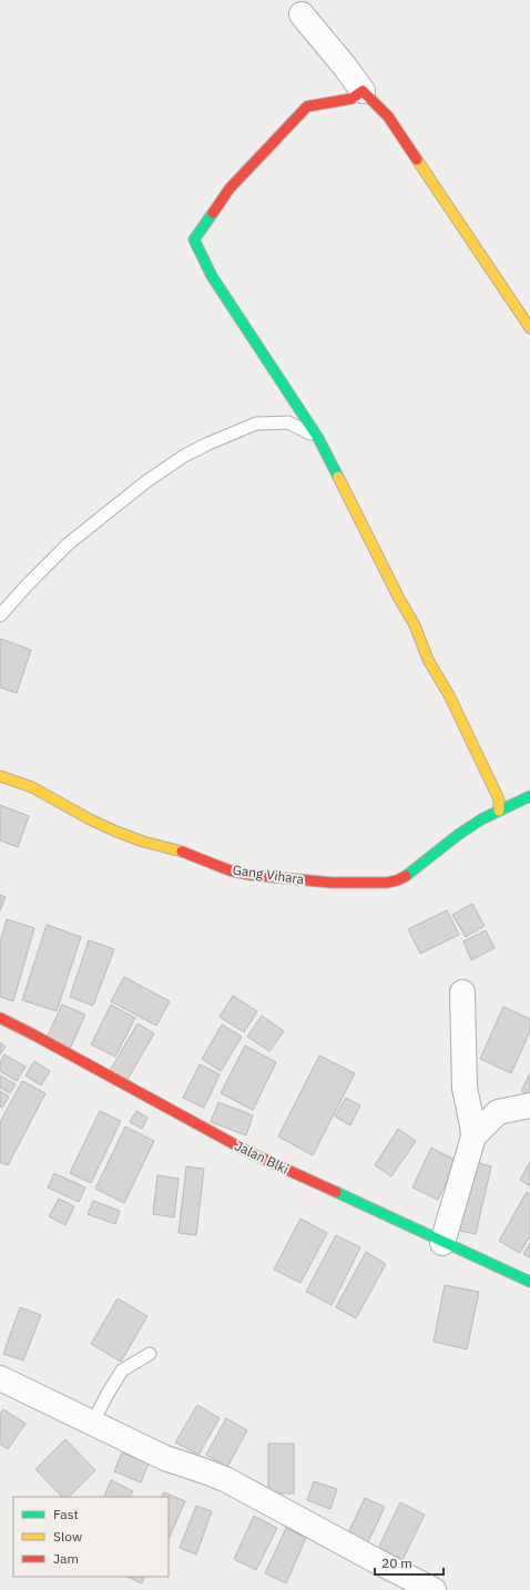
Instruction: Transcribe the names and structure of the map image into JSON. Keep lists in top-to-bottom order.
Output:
{
  "streets": {
    "street": ["Gang Vihara", "Jalan Blki"]
  },
  "legend": ["Fast", "Slow", "Jam"],
  "scale_bar": "20 m"
}
